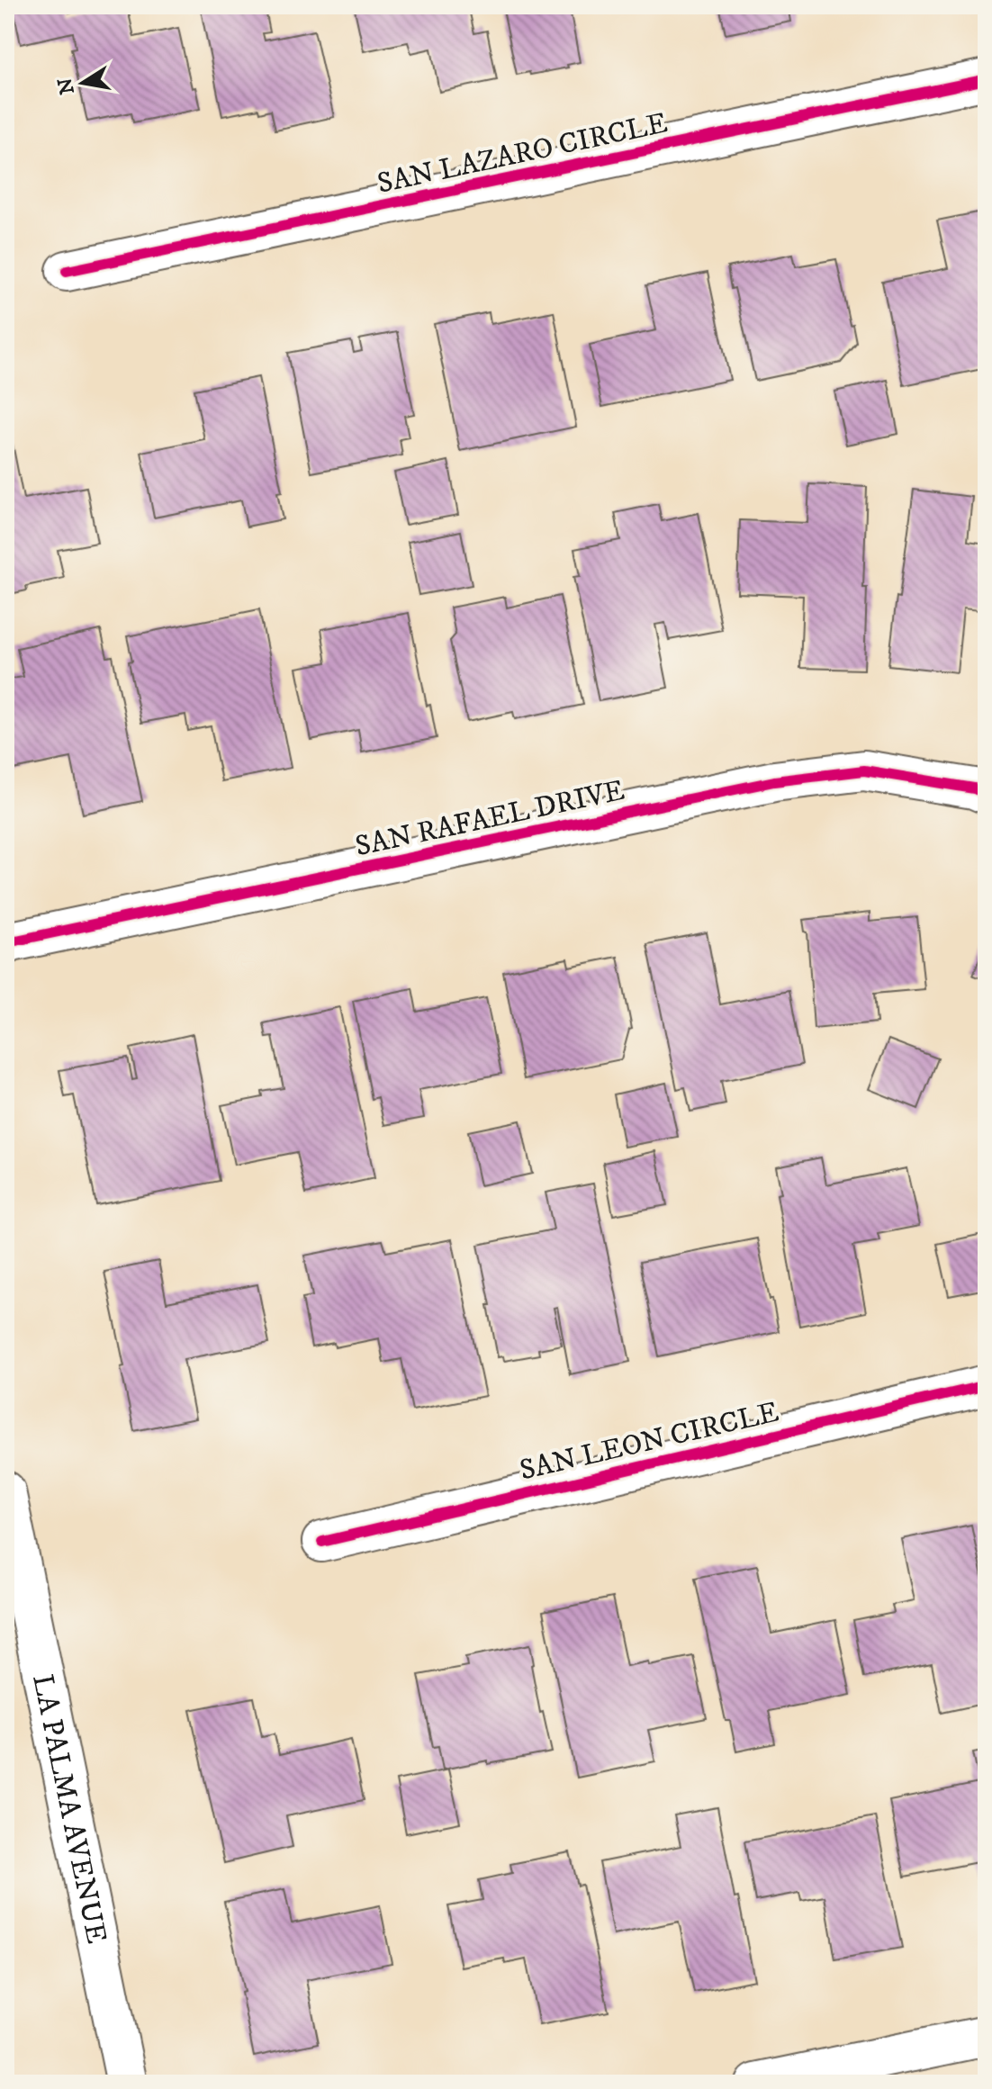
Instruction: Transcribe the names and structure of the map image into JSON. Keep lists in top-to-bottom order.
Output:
{
  "streets": {
    "street": [
      "SAN LAZARO CIRCLE",
      "SAN RAFAEL DRIVE",
      "SAN LEON CIRCLE",
      "LA PALMA AVENUE"
    ]
  },
  "north": "left"
}
